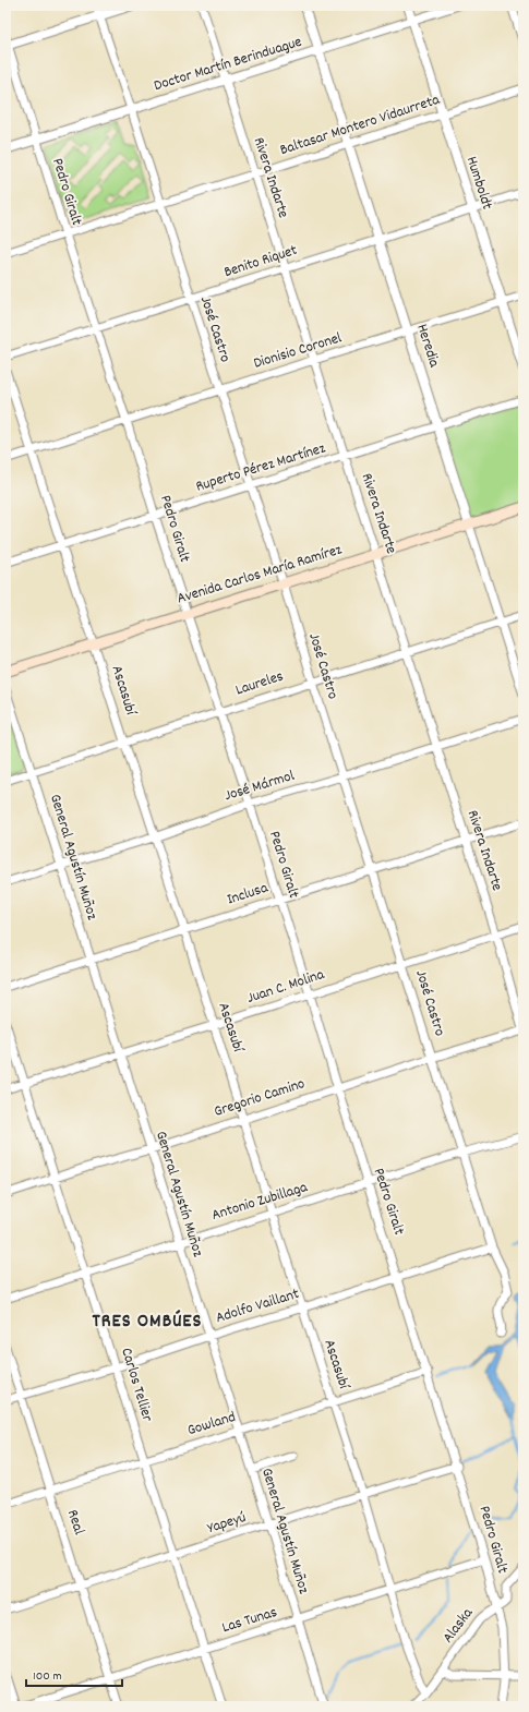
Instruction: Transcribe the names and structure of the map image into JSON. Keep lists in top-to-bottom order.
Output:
{
  "streets": {
    "main road": ["Avenida Carlos María Ramírez"],
    "street": [
      "Doctor Martín Berinduague",
      "Baltasar Montero Vidaurreta",
      "Rivera Indarte",
      "Humboldt",
      "Pedro Giralt",
      "Benito Riquet",
      "José Castro",
      "Heredia",
      "Dionisio Coronel",
      "Ruperto Pérez Martínez",
      "Laureles",
      "Ascasubí",
      "José Mármol",
      "General Agustín Muñoz",
      "Inclusa",
      "Juan C. Molina",
      "Gregorio Camino",
      "Antonio Zubillaga",
      "Adolfo Vaillant",
      "Carlos Tellier",
      "Gowland",
      "Real",
      "Yapeyú",
      "Las Tunas",
      "Alaska"
    ]
  },
  "crossings": [
    ["Doctor Martín Berinduague", "Rivera Indarte"],
    ["Doctor Martín Berinduague", "Humboldt"],
    ["Doctor Martín Berinduague", "Pedro Giralt"],
    ["Doctor Martín Berinduague", "José Castro"],
    ["Doctor Martín Berinduague", "Heredia"],
    ["Baltasar Montero Vidaurreta", "Rivera Indarte"],
    ["Baltasar Montero Vidaurreta", "Humboldt"],
    ["Baltasar Montero Vidaurreta", "Pedro Giralt"],
    ["Baltasar Montero Vidaurreta", "José Castro"],
    ["Baltasar Montero Vidaurreta", "Heredia"],
    ["Rivera Indarte", "Benito Riquet"],
    ["Rivera Indarte", "Dionisio Coronel"],
    ["Rivera Indarte", "Ruperto Pérez Martínez"],
    ["Rivera Indarte", "Avenida Carlos María Ramírez"],
    ["Rivera Indarte", "Laureles"],
    ["Rivera Indarte", "José Mármol"],
    ["Rivera Indarte", "Inclusa"],
    ["Rivera Indarte", "Juan C. Molina"],
    ["Rivera Indarte", "Gregorio Camino"],
    ["Humboldt", "Benito Riquet"],
    ["Humboldt", "Dionisio Coronel"],
    ["Pedro Giralt", "Benito Riquet"],
    ["Pedro Giralt", "Dionisio Coronel"],
    ["Pedro Giralt", "Ruperto Pérez Martínez"],
    ["Pedro Giralt", "Avenida Carlos María Ramírez"],
    ["Pedro Giralt", "Laureles"],
    ["Pedro Giralt", "José Mármol"],
    ["Pedro Giralt", "Inclusa"],
    ["Pedro Giralt", "Juan C. Molina"],
    ["Pedro Giralt", "Gregorio Camino"],
    ["Pedro Giralt", "Antonio Zubillaga"],
    ["Pedro Giralt", "Adolfo Vaillant"],
    ["Pedro Giralt", "Gowland"],
    ["Pedro Giralt", "Yapeyú"],
    ["Pedro Giralt", "Las Tunas"],
    ["Pedro Giralt", "Alaska"],
    ["Benito Riquet", "José Castro"],
    ["Benito Riquet", "Heredia"],
    ["José Castro", "Dionisio Coronel"],
    ["José Castro", "Ruperto Pérez Martínez"],
    ["José Castro", "Avenida Carlos María Ramírez"],
    ["José Castro", "Laureles"],
    ["José Castro", "José Mármol"],
    ["José Castro", "Inclusa"],
    ["José Castro", "Juan C. Molina"],
    ["José Castro", "Gregorio Camino"],
    ["José Castro", "Antonio Zubillaga"],
    ["José Castro", "Adolfo Vaillant"],
    ["Heredia", "Dionisio Coronel"],
    ["Heredia", "Ruperto Pérez Martínez"],
    ["Heredia", "Avenida Carlos María Ramírez"],
    ["Heredia", "Laureles"],
    ["Dionisio Coronel", "Ascasubí"],
    ["Ruperto Pérez Martínez", "Ascasubí"],
    ["Avenida Carlos María Ramírez", "Ascasubí"],
    ["Laureles", "Ascasubí"],
    ["Laureles", "General Agustín Muñoz"],
    ["Ascasubí", "José Mármol"],
    ["Ascasubí", "Inclusa"],
    ["Ascasubí", "Juan C. Molina"],
    ["Ascasubí", "Gregorio Camino"],
    ["Ascasubí", "Antonio Zubillaga"],
    ["Ascasubí", "Adolfo Vaillant"],
    ["Ascasubí", "Gowland"],
    ["Ascasubí", "Yapeyú"],
    ["Ascasubí", "Las Tunas"],
    ["Ascasubí", "Alaska"],
    ["José Mármol", "General Agustín Muñoz"],
    ["General Agustín Muñoz", "Inclusa"],
    ["General Agustín Muñoz", "Juan C. Molina"],
    ["General Agustín Muñoz", "Gregorio Camino"],
    ["General Agustín Muñoz", "Antonio Zubillaga"],
    ["General Agustín Muñoz", "Adolfo Vaillant"],
    ["General Agustín Muñoz", "Gowland"],
    ["General Agustín Muñoz", "Yapeyú"],
    ["General Agustín Muñoz", "Las Tunas"],
    ["Juan C. Molina", "Carlos Tellier"],
    ["Gregorio Camino", "Carlos Tellier"],
    ["Antonio Zubillaga", "Carlos Tellier"],
    ["Adolfo Vaillant", "Carlos Tellier"],
    ["Adolfo Vaillant", "Real"],
    ["Carlos Tellier", "Gowland"],
    ["Carlos Tellier", "Yapeyú"],
    ["Carlos Tellier", "Las Tunas"],
    ["Gowland", "Real"],
    ["Real", "Yapeyú"],
    ["Real", "Las Tunas"]
  ],
  "districts": ["TRES OMBÚES"],
  "scale_bar": "100 m"
}
